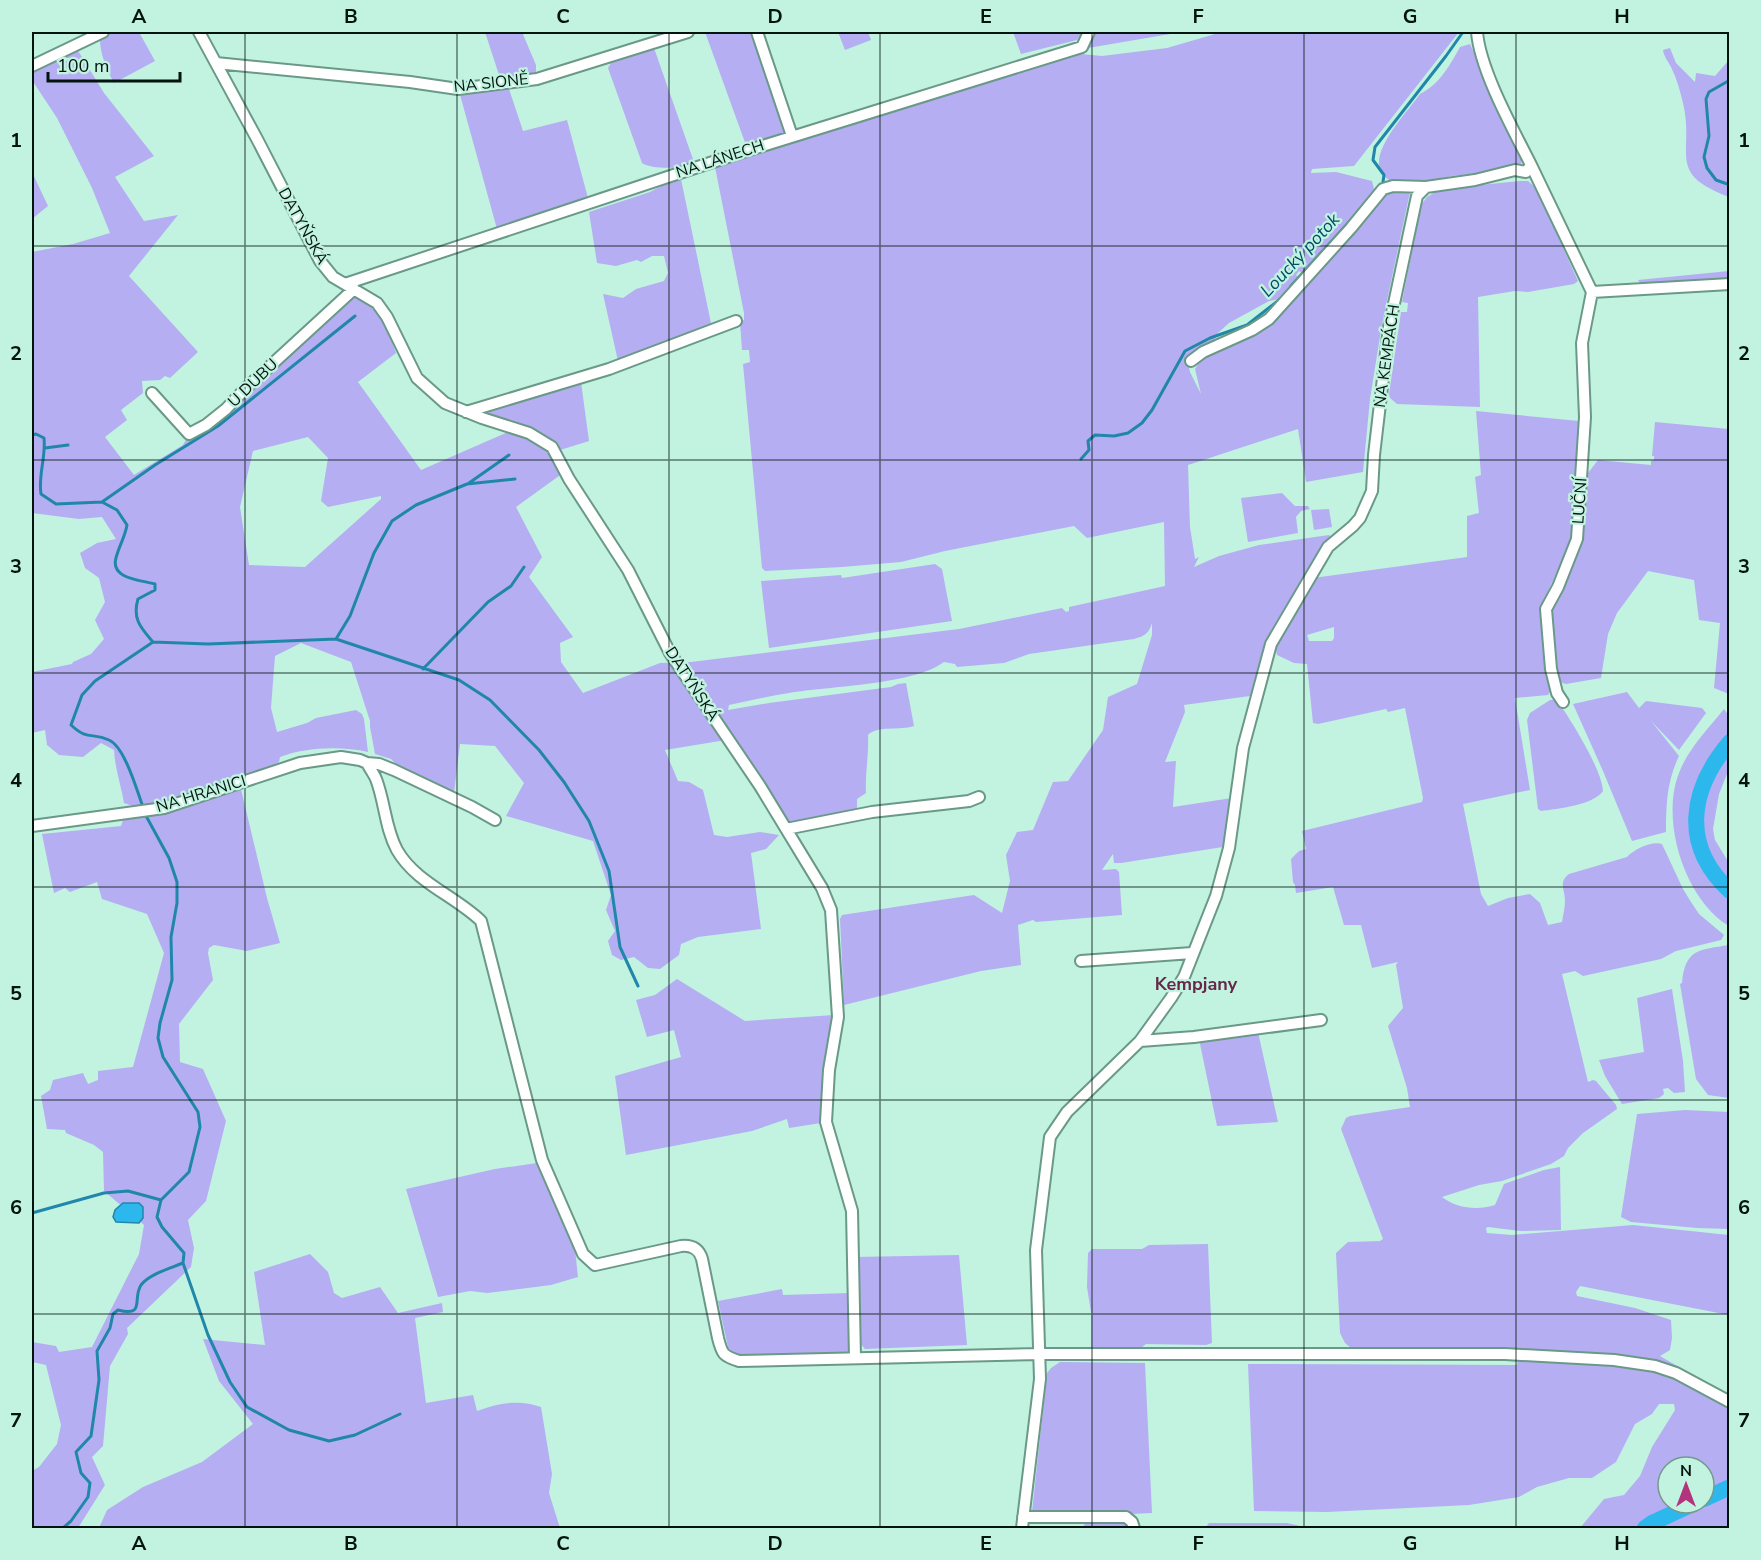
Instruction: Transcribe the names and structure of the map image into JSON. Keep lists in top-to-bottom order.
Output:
{
  "streets": {
    "street": [
      "NA SIONĚ",
      "NA LÁNECH",
      "DATYŇSKÁ",
      "NA KEMPÁCH",
      "U DUBU",
      "LUČNÍ",
      "NA HRANICI"
    ]
  },
  "crossings": [
    ["NA SIONĚ", "DATYŇSKÁ"],
    ["NA LÁNECH", "DATYŇSKÁ"],
    ["NA LÁNECH", "U DUBU"],
    ["DATYŇSKÁ", "U DUBU"]
  ],
  "districts": ["Kempjany"],
  "water": ["Loucký potok"],
  "scale_bar": "100 m",
  "north": "top",
  "grid": {
    "columns": [
      "A",
      "B",
      "C",
      "D",
      "E",
      "F",
      "G",
      "H"
    ],
    "rows": [
      "1",
      "2",
      "3",
      "4",
      "5",
      "6",
      "7"
    ]
  }
}
